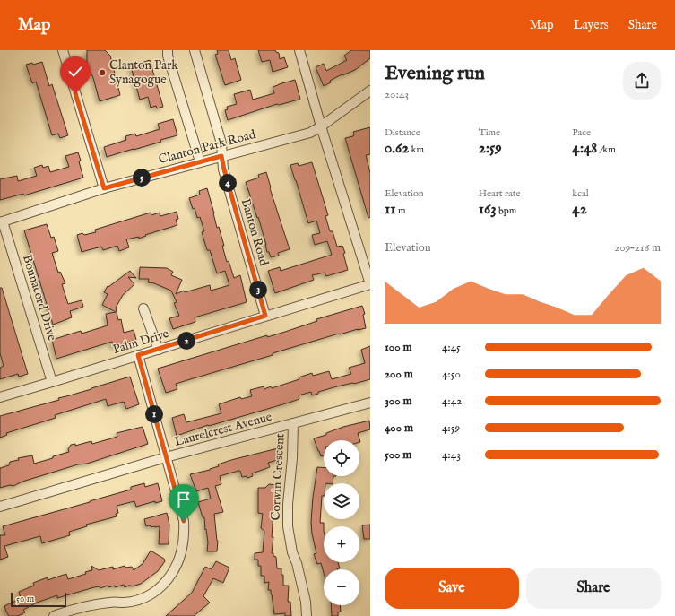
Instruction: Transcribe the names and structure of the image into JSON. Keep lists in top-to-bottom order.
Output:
{
  "streets": {
    "street": [
      "Clanton Park Road",
      "Banton Road",
      "Bonnacord Drive",
      "Palm Drive",
      "Laurelcrest Avenue",
      "Corwin Crescent"
    ]
  },
  "crossings": [
    ["Clanton Park Road", "Banton Road"],
    ["Clanton Park Road", "Bonnacord Drive"],
    ["Banton Road", "Palm Drive"],
    ["Bonnacord Drive", "Palm Drive"],
    ["Laurelcrest Avenue", "Corwin Crescent"]
  ],
  "places": ["Clanton Park Synagogue"],
  "scale_bar": "50 m",
  "page": {
    "header": "Map",
    "nav": ["Map", "Layers", "Share"],
    "heading": ["Evening run", "20:43"],
    "stats": [
      ["Distance", "0.62 km"],
      ["Time", "2:59"],
      ["Pace", "4:48 /km"],
      ["Elevation", "11 m"],
      ["Heart rate", "163 bpm"],
      ["kcal", "42"]
    ],
    "pins": [
      "5",
      "4",
      "3",
      "2",
      "1"
    ],
    "chart": ["Elevation", "209–216 m"],
    "list": [
      {
        "name": "100 m",
        "note": "4:45"
      },
      {
        "name": "200 m",
        "note": "4:50"
      },
      {
        "name": "300 m",
        "note": "4:42"
      },
      {
        "name": "400 m",
        "note": "4:59"
      },
      {
        "name": "500 m",
        "note": "4:43"
      }
    ],
    "map_buttons": ["+", "−"],
    "buttons": ["Save", "Share"],
    "scale": "50 m"
  }
}
